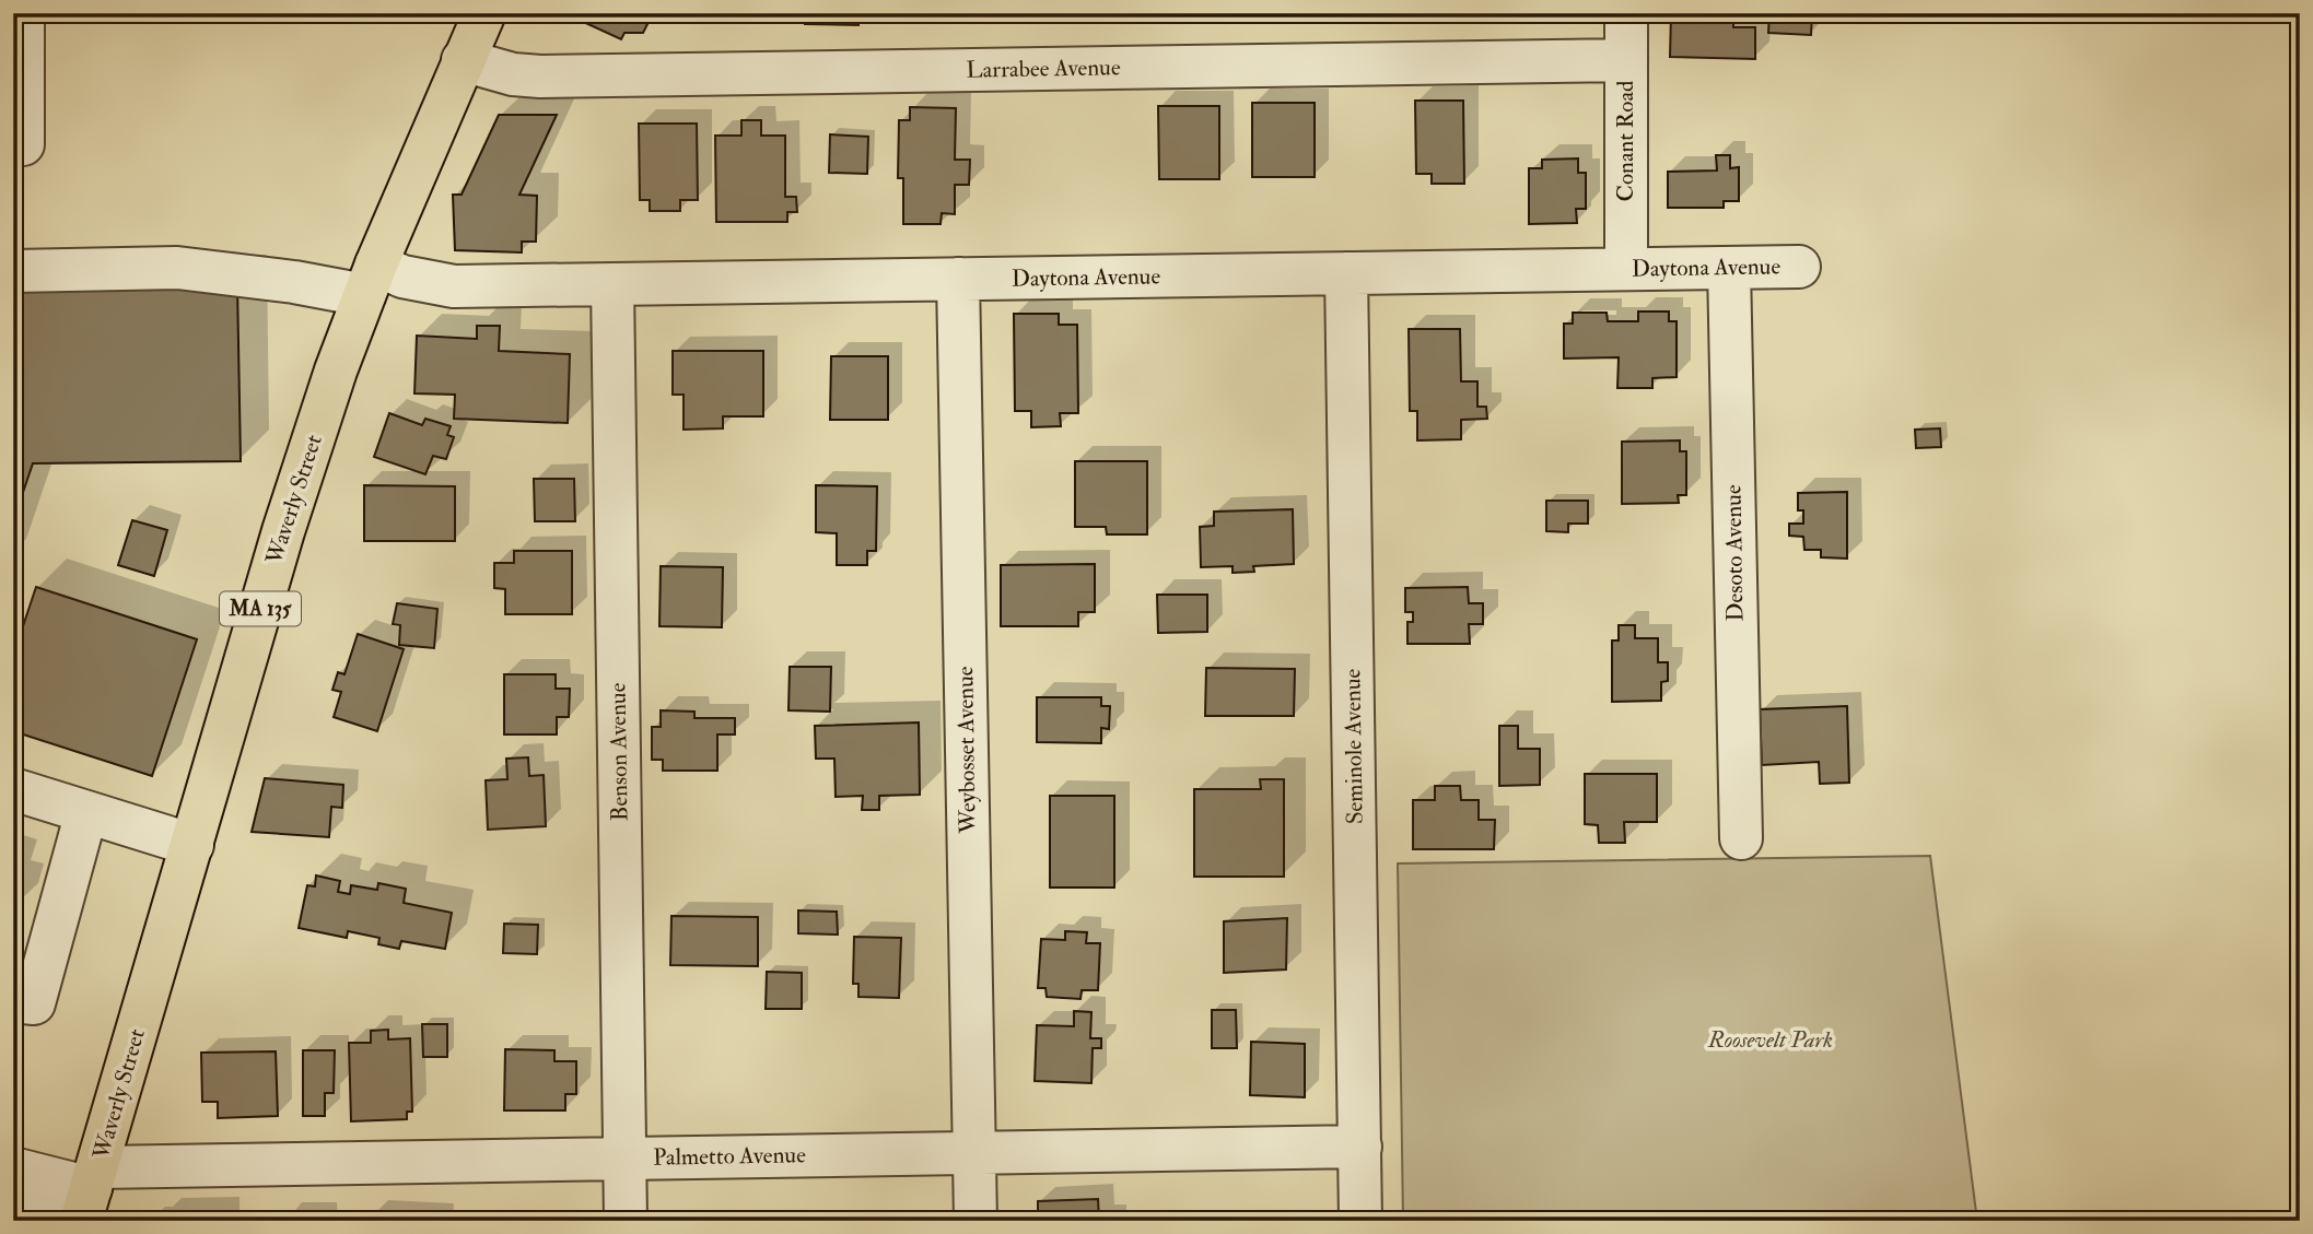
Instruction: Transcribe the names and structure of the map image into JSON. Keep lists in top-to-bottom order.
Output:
{
  "streets": {
    "main road": ["Waverly Street", "MA 135"],
    "street": [
      "Larrabee Avenue",
      "Conant Road",
      "Daytona Avenue",
      "Desoto Avenue",
      "Seminole Avenue",
      "Weybosset Avenue",
      "Benson Avenue",
      "Palmetto Avenue"
    ]
  },
  "crossings": [
    ["Larrabee Avenue", "Conant Road"],
    ["Larrabee Avenue", "Waverly Street"],
    ["Conant Road", "Daytona Avenue"],
    ["Daytona Avenue", "Waverly Street"],
    ["Daytona Avenue", "Desoto Avenue"],
    ["Daytona Avenue", "Seminole Avenue"],
    ["Daytona Avenue", "Weybosset Avenue"],
    ["Daytona Avenue", "Benson Avenue"],
    ["Waverly Street", "Palmetto Avenue"],
    ["Seminole Avenue", "Palmetto Avenue"],
    ["Weybosset Avenue", "Palmetto Avenue"],
    ["Benson Avenue", "Palmetto Avenue"]
  ],
  "parks": ["Roosevelt Park"]
}
